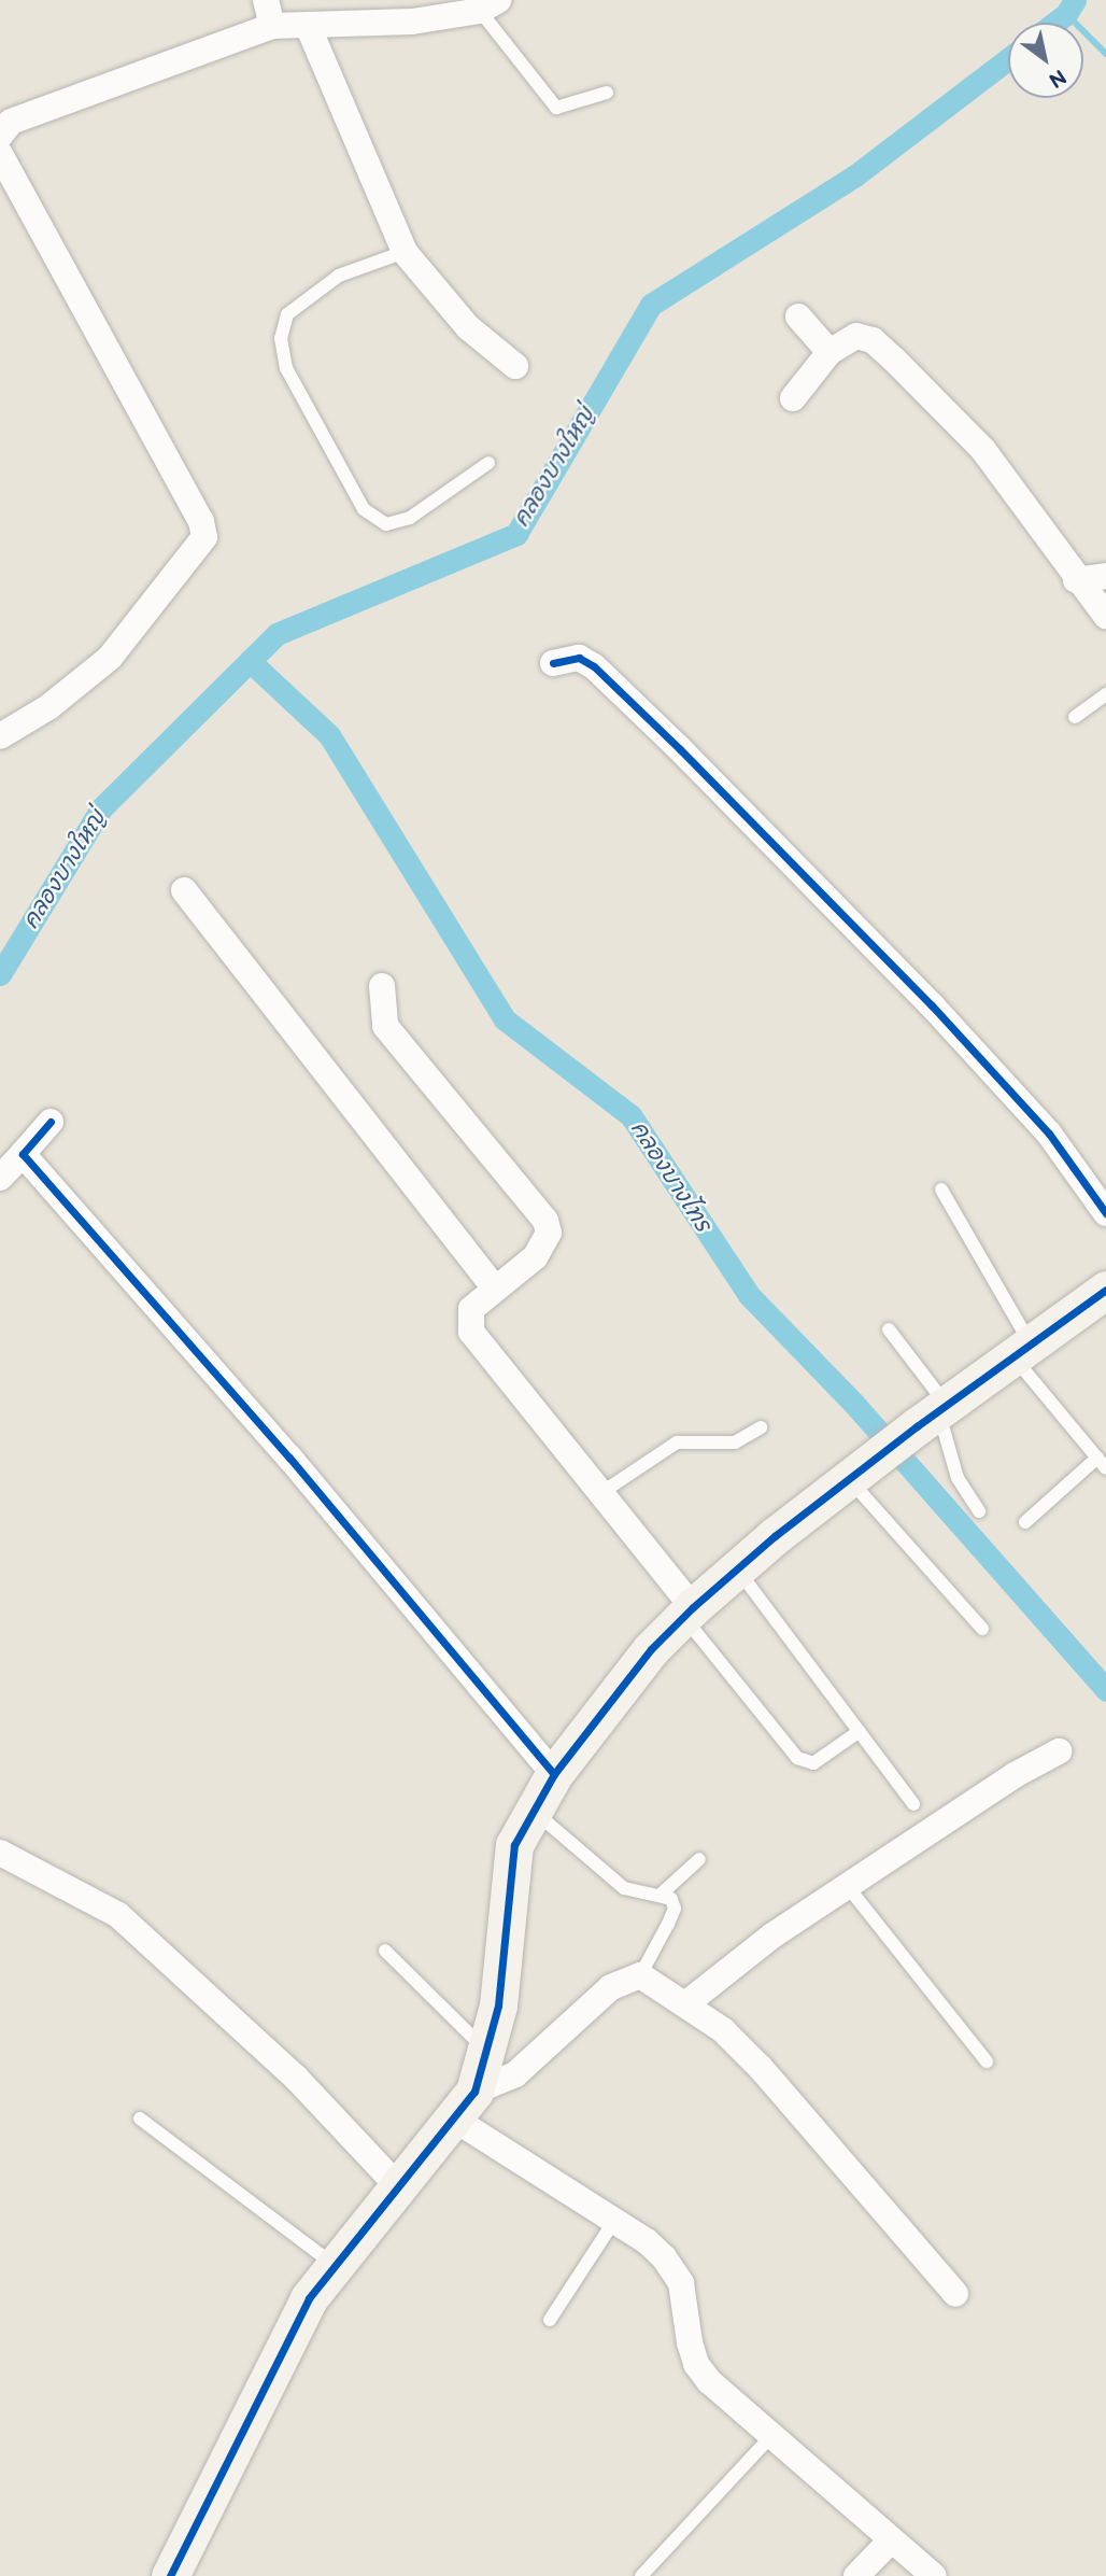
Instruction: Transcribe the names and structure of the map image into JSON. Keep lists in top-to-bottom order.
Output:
{
  "water": ["คลองบางใหญ่", "คลองบางไทร"],
  "north": "bottom right"
}
